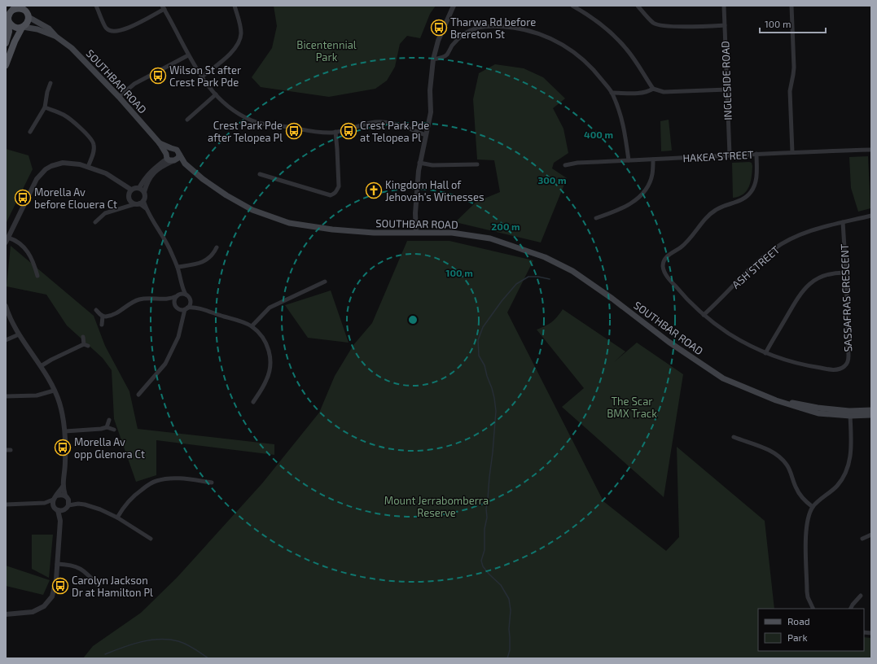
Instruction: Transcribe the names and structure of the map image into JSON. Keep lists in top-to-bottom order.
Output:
{
  "streets": {
    "main road": ["SOUTHBAR ROAD"],
    "street": [
      "INGLESIDE ROAD",
      "HAKEA STREET",
      "ASH STREET",
      "SASSAFRAS CRESCENT"
    ]
  },
  "crossings": [
    ["INGLESIDE ROAD", "HAKEA STREET"],
    ["HAKEA STREET", "SASSAFRAS CRESCENT"],
    ["ASH STREET", "SASSAFRAS CRESCENT"]
  ],
  "parks": ["Bicentennial Park", "The Scar BMX Track", "Mount Jerrabomberra Reserve"],
  "places": {
    "bus stop": [
      "Tharwa Rd before Brereton St",
      "Wilson St after Crest Park Pde",
      "Crest Park Pde after Telopea Pl",
      "Crest Park Pde at Telopea Pl",
      "Morella Av before Elouera Ct",
      "Morella Av opp Glenora Ct",
      "Carolyn Jackson Dr at Hamilton Pl"
    ],
    "church": ["Kingdom Hall of Jehovah's Witnesses"]
  },
  "legend": ["Road", "Park"],
  "scale_bar": "100 m",
  "rings": [
    "400 m",
    "300 m",
    "200 m",
    "100 m"
  ]
}
